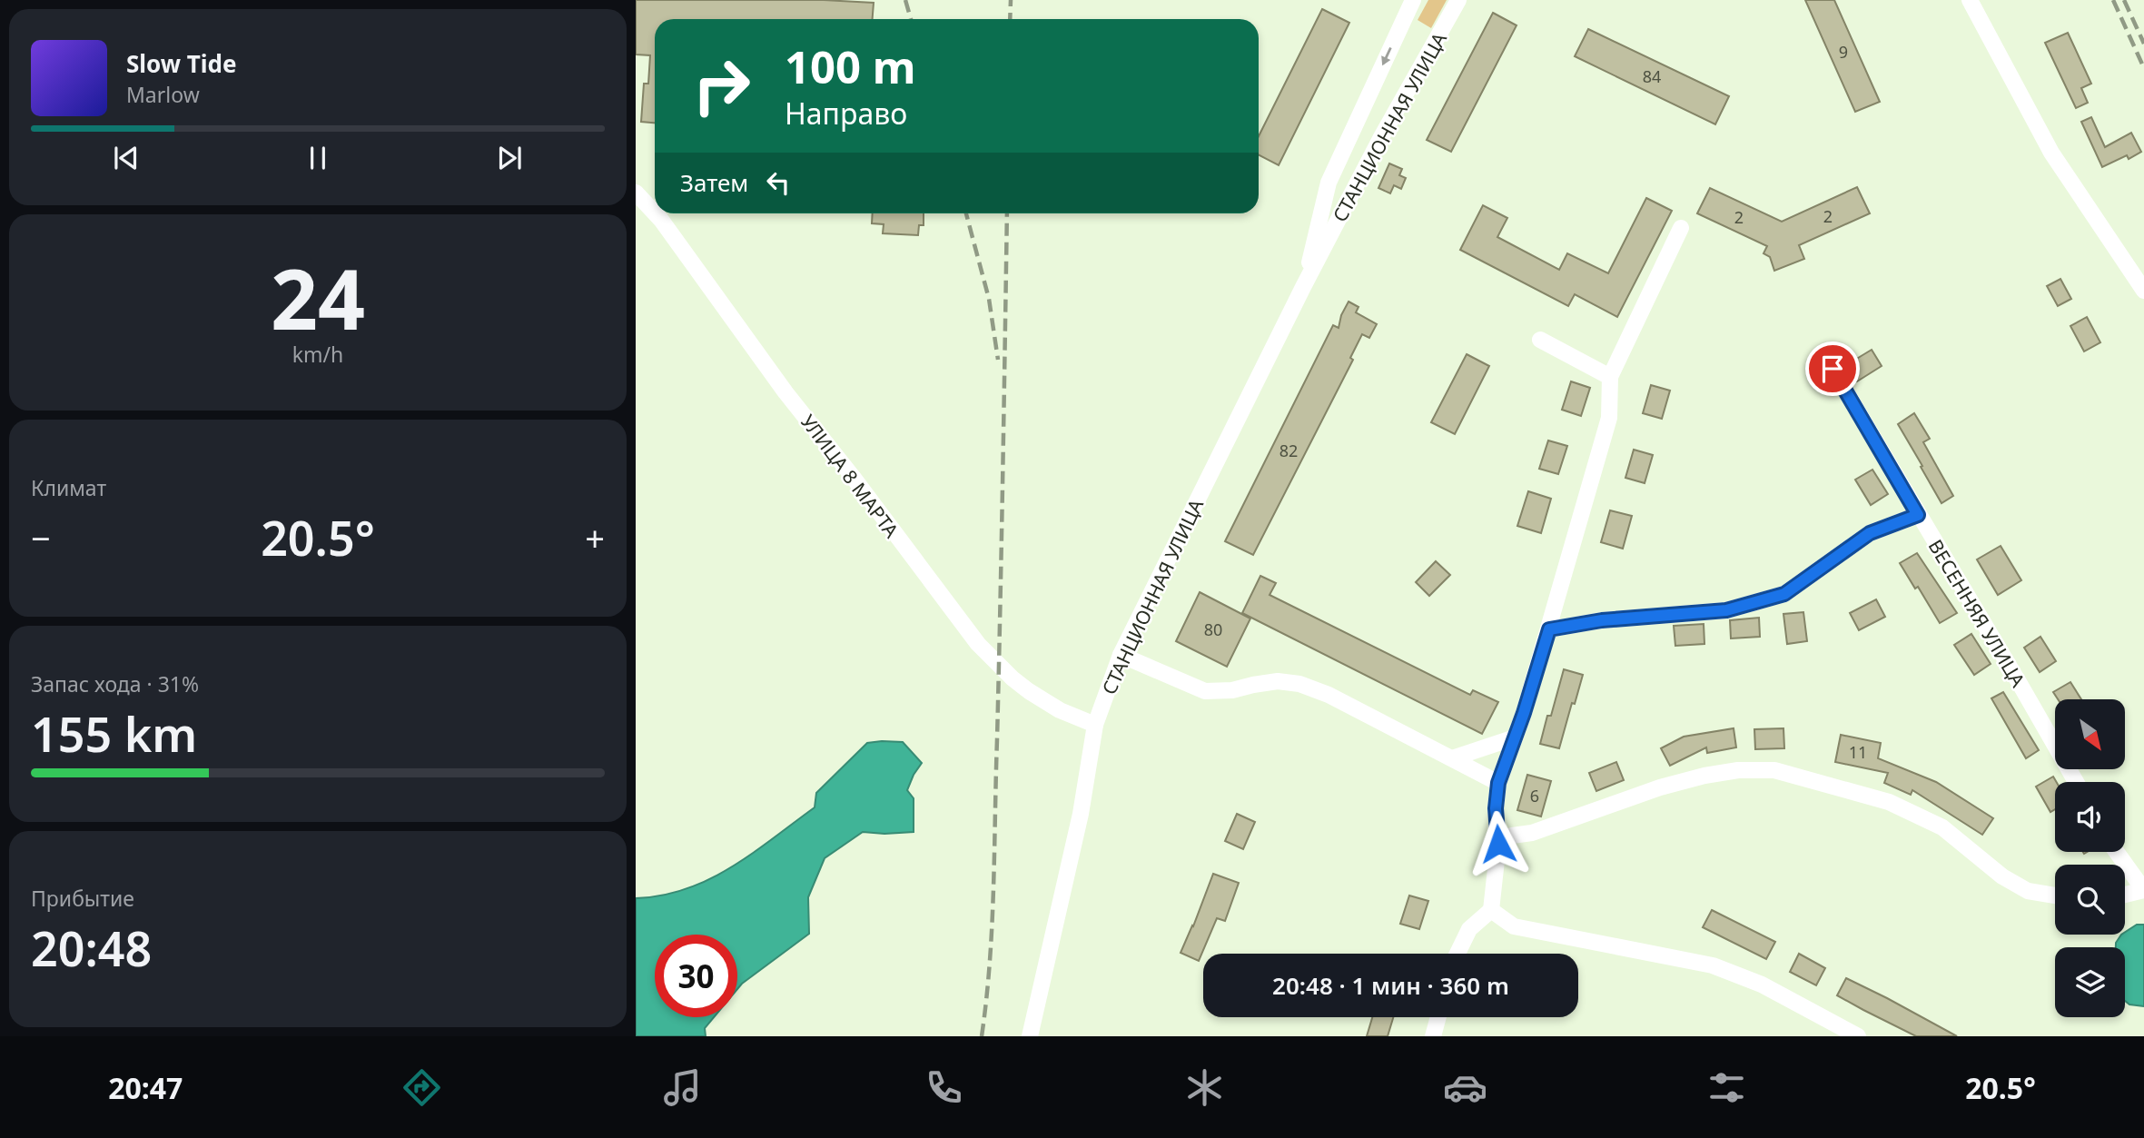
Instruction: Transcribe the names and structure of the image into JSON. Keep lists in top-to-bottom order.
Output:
{
  "streets": {
    "street": ["СТАНЦИОННАЯ УЛИЦА", "УЛИЦА 8 МАРТА", "ВЕСЕННЯЯ УЛИЦА"]
  },
  "crossings": [
    ["СТАНЦИОННАЯ УЛИЦА", "УЛИЦА 8 МАРТА"]
  ],
  "house_numbers": [
    "9",
    "84",
    "2",
    "2",
    "82",
    "80",
    "11",
    "6"
  ],
  "north": "bottom right",
  "page": {
    "turn": ["100 m", "Направо"],
    "song": ["Slow Tide", "Marlow"],
    "then": "Затем",
    "tile": [
      ["24", "km/h"],
      "Климат",
      ["Запас хода · 31%", "155 km"],
      ["Прибытие", "20:48"]
    ],
    "heat": ["−", "20.5°", "+"],
    "limit": "30",
    "trip": "20:48 · 1 мин · 360 m",
    "tabs": ["20:47", "20.5°"]
  }
}
